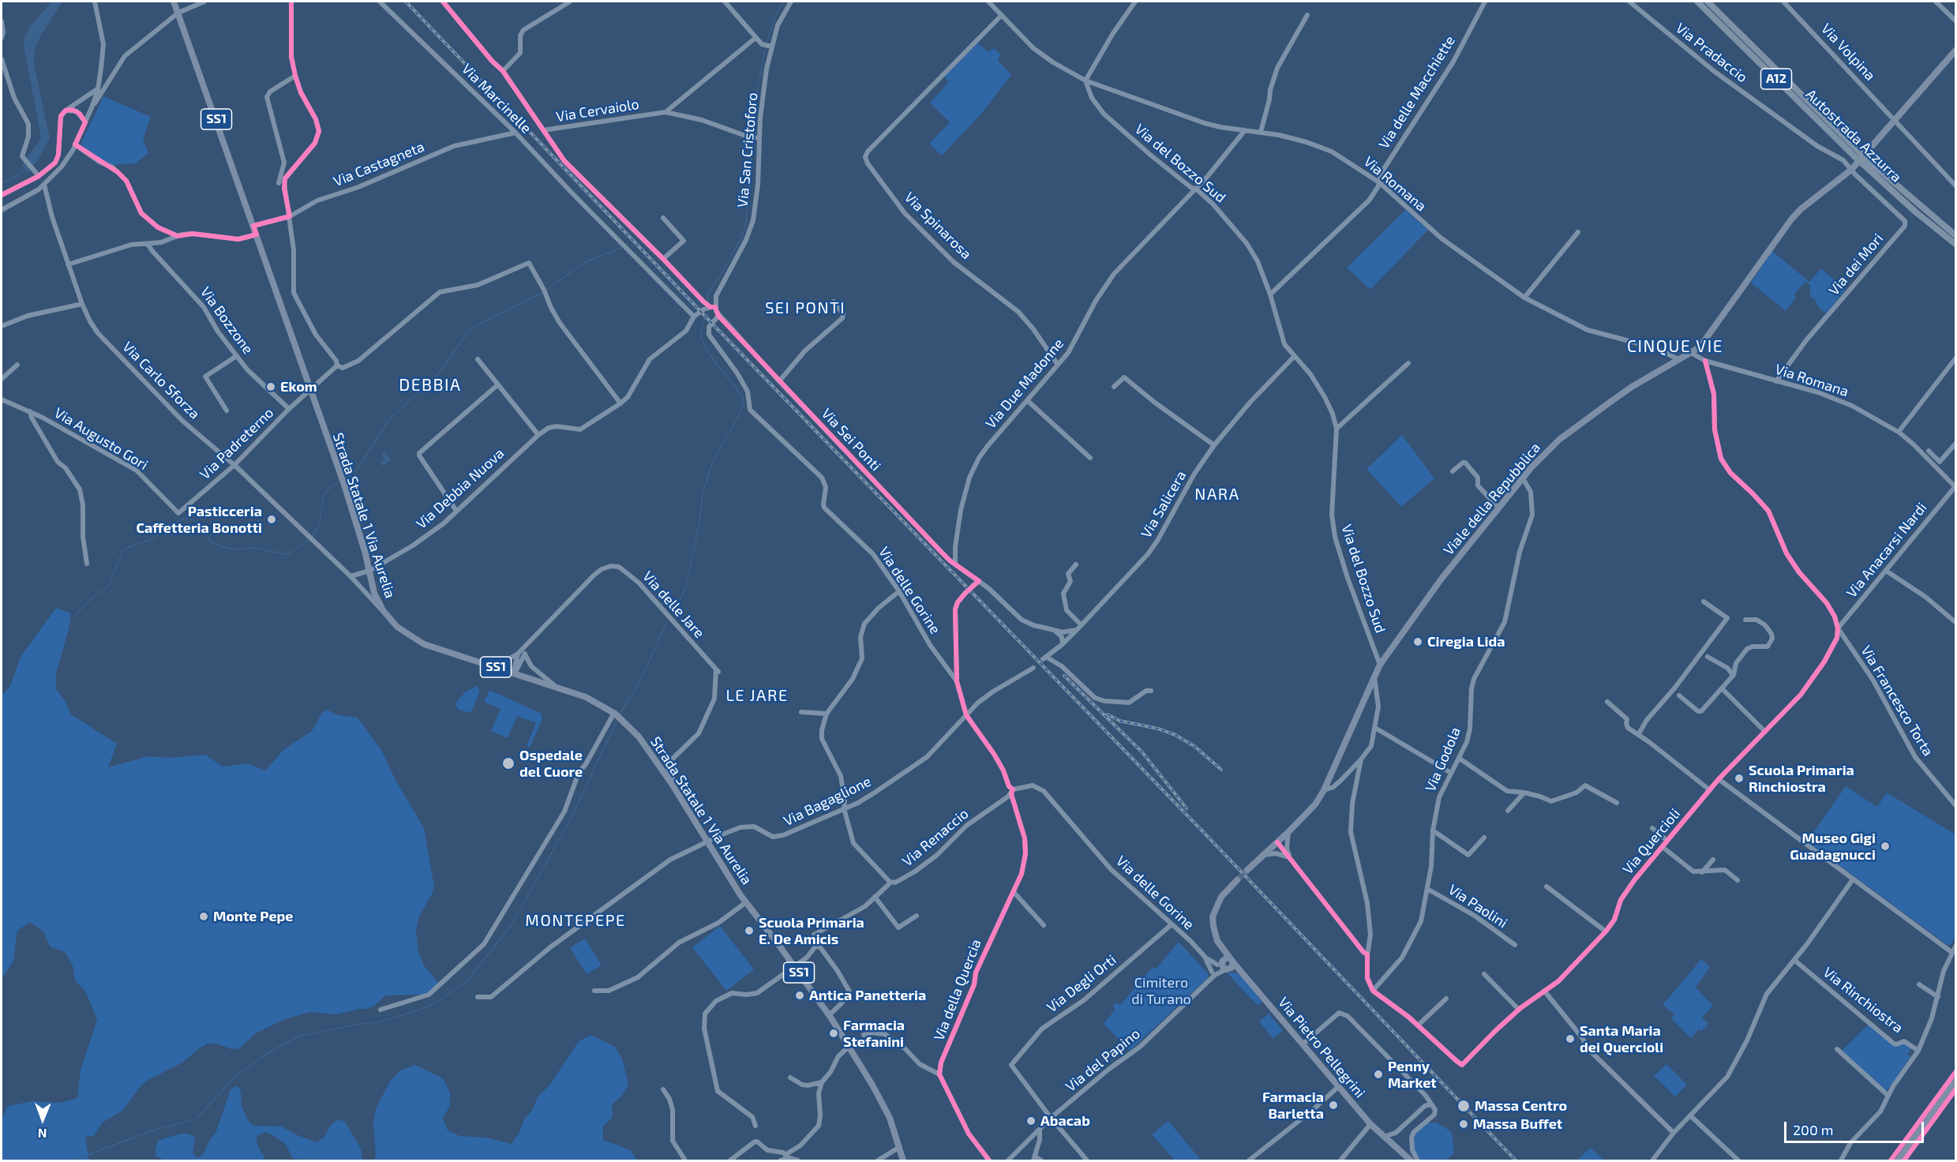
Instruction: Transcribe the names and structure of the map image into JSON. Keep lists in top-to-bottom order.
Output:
{
  "streets": {
    "highway": ["A12", "Autostrada Azzurra"],
    "main road": [
      "SS1",
      "Viale della Repubblica",
      "Strada Statale 1 Via Aurelia",
      "Via Pietro Pellegrini"
    ],
    "street": [
      "Via Volpina",
      "Via Pradaccio",
      "Via delle Macchiette",
      "Via Marcinelle",
      "Via Cervaiolo",
      "Via San Cristoforo",
      "Via del Bozzo Sud",
      "Via Castagneta",
      "Via Romana",
      "Via Spinarosa",
      "Via dei Mori",
      "Via Bozzone",
      "Via Carlo Sforza",
      "Via Due Madonne",
      "Via Augusto Gori",
      "Via Sei Ponti",
      "Via Padreterno",
      "Via Debbia Nuova",
      "Via Salicera",
      "Via Anacarsi Nardi",
      "Via delle Gorine",
      "Via delle Jare",
      "Via Francesco Torta",
      "Via Godola",
      "Via Bagaglione",
      "Via Renaccio",
      "Via Quercioli",
      "Via Paolini",
      "Via Degli Orti",
      "Via della Quercia",
      "Via Rinchiostra",
      "Via del Papino"
    ]
  },
  "crossings": [
    ["Via Volpina", "Viale della Repubblica"],
    ["Via Pradaccio", "Via dei Mori"],
    ["Via Pradaccio", "Viale della Repubblica"],
    ["Via delle Macchiette", "Via del Bozzo Sud"],
    ["Via delle Macchiette", "Via Romana"],
    ["Via Marcinelle", "Via Castagneta"],
    ["Via Marcinelle", "Via Debbia Nuova"],
    ["Via Cervaiolo", "Via San Cristoforo"],
    ["Via San Cristoforo", "Via Sei Ponti"],
    ["Via del Bozzo Sud", "Via Romana"],
    ["Via del Bozzo Sud", "Via Due Madonne"],
    ["Via del Bozzo Sud", "Viale della Repubblica"],
    ["Via del Bozzo Sud", "Via Salicera"],
    ["Via Castagneta", "Strada Statale 1 Via Aurelia"],
    ["Via Romana", "Via Spinarosa"],
    ["Via Romana", "Via dei Mori"],
    ["Via Romana", "Via Due Madonne"],
    ["Via Romana", "Viale della Repubblica"],
    ["Via Romana", "Via Anacarsi Nardi"],
    ["Via Spinarosa", "Via Due Madonne"],
    ["Via dei Mori", "Viale della Repubblica"],
    ["Via Bozzone", "Via Carlo Sforza"],
    ["Via Bozzone", "Via Padreterno"],
    ["Via Carlo Sforza", "Via Padreterno"],
    ["Via Carlo Sforza", "Via Debbia Nuova"],
    ["Via Carlo Sforza", "Strada Statale 1 Via Aurelia"],
    ["Via Due Madonne", "Via Sei Ponti"],
    ["Via Augusto Gori", "Via Padreterno"],
    ["Via Sei Ponti", "Via Debbia Nuova"],
    ["Via Sei Ponti", "Via delle Gorine"],
    ["Via Padreterno", "Strada Statale 1 Via Aurelia"],
    ["Via Debbia Nuova", "Strada Statale 1 Via Aurelia"],
    ["Viale della Repubblica", "Via Godola"],
    ["Strada Statale 1 Via Aurelia", "Via delle Jare"],
    ["Strada Statale 1 Via Aurelia", "Via Bagaglione"],
    ["Via Anacarsi Nardi", "Via Francesco Torta"],
    ["Via Anacarsi Nardi", "Via Quercioli"],
    ["Via delle Gorine", "Via Bagaglione"],
    ["Via delle Gorine", "Via Renaccio"],
    ["Via delle Gorine", "Via Degli Orti"],
    ["Via delle Gorine", "Via della Quercia"],
    ["Via Francesco Torta", "Via Quercioli"],
    ["Via Godola", "Via Quercioli"],
    ["Via Godola", "Via Paolini"],
    ["Via Renaccio", "Via della Quercia"],
    ["Via Degli Orti", "Via del Papino"]
  ],
  "districts": [
    "SEI PONTI",
    "CINQUE VIE",
    "DEBBIA",
    "NARA",
    "LE JARE",
    "MONTEPEPE"
  ],
  "parks": ["Cimitero di Turano"],
  "places": [
    "Ekom",
    "Pasticceria Caffetteria Bonotti",
    "Ciregia Lida",
    "Ospedale del Cuore",
    "Scuola Primaria Rinchiostra",
    "Museo Gigi Guadagnucci",
    "Monte Pepe",
    "Scuola Primaria E. De Amicis",
    "Antica Panetteria",
    "Farmacia Stefanini",
    "Santa Maria dei Quercioli",
    "Penny Market",
    "Farmacia Barletta",
    "Massa Centro",
    "Abacab",
    "Massa Buffet"
  ],
  "scale_bar": "200 m",
  "north": "bottom"
}
